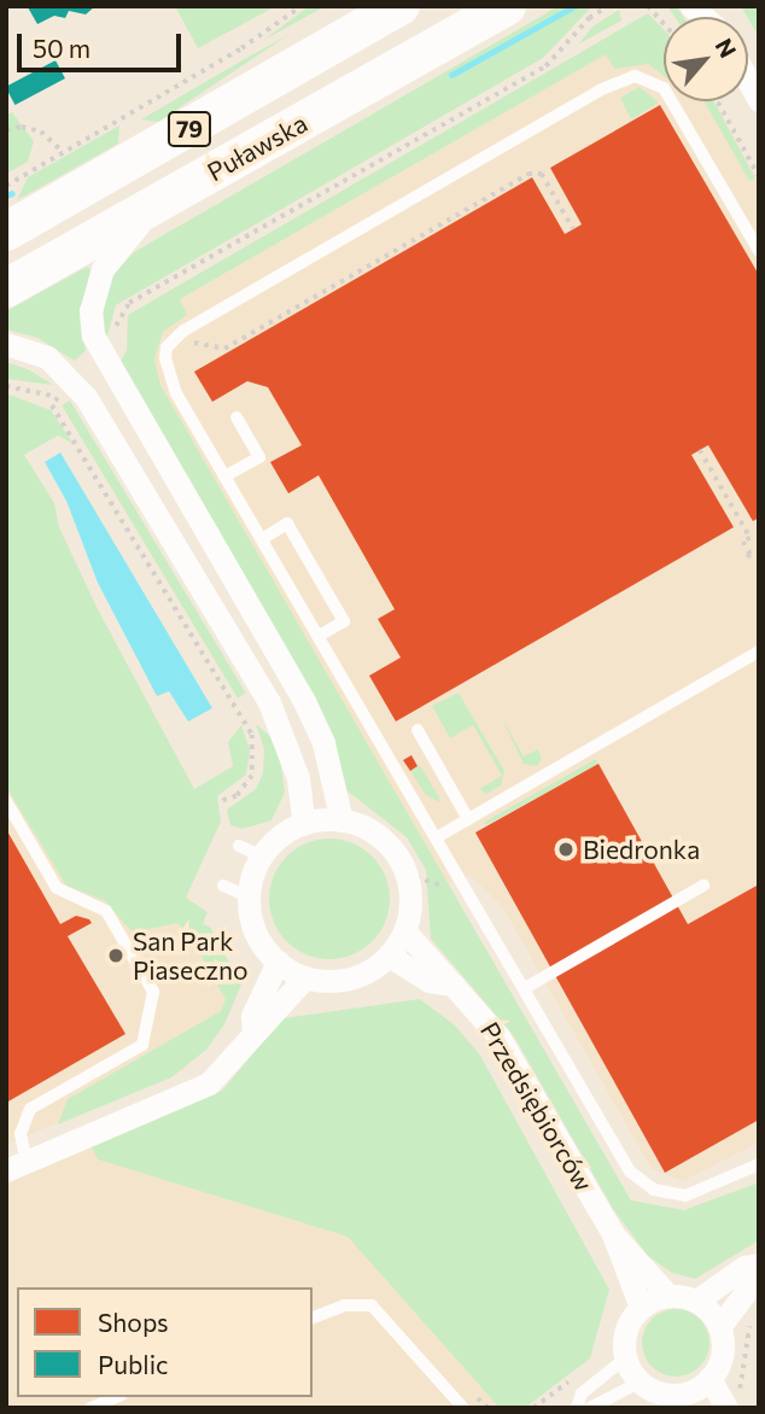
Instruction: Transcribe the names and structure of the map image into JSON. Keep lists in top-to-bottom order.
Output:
{
  "streets": {
    "main road": ["79", "Puławska"],
    "street": ["Przedsiębiorców"]
  },
  "places": ["Biedronka", "San Park Piaseczno"],
  "legend": ["Shops", "Public"],
  "scale_bar": "50 m",
  "north": "top right"
}
